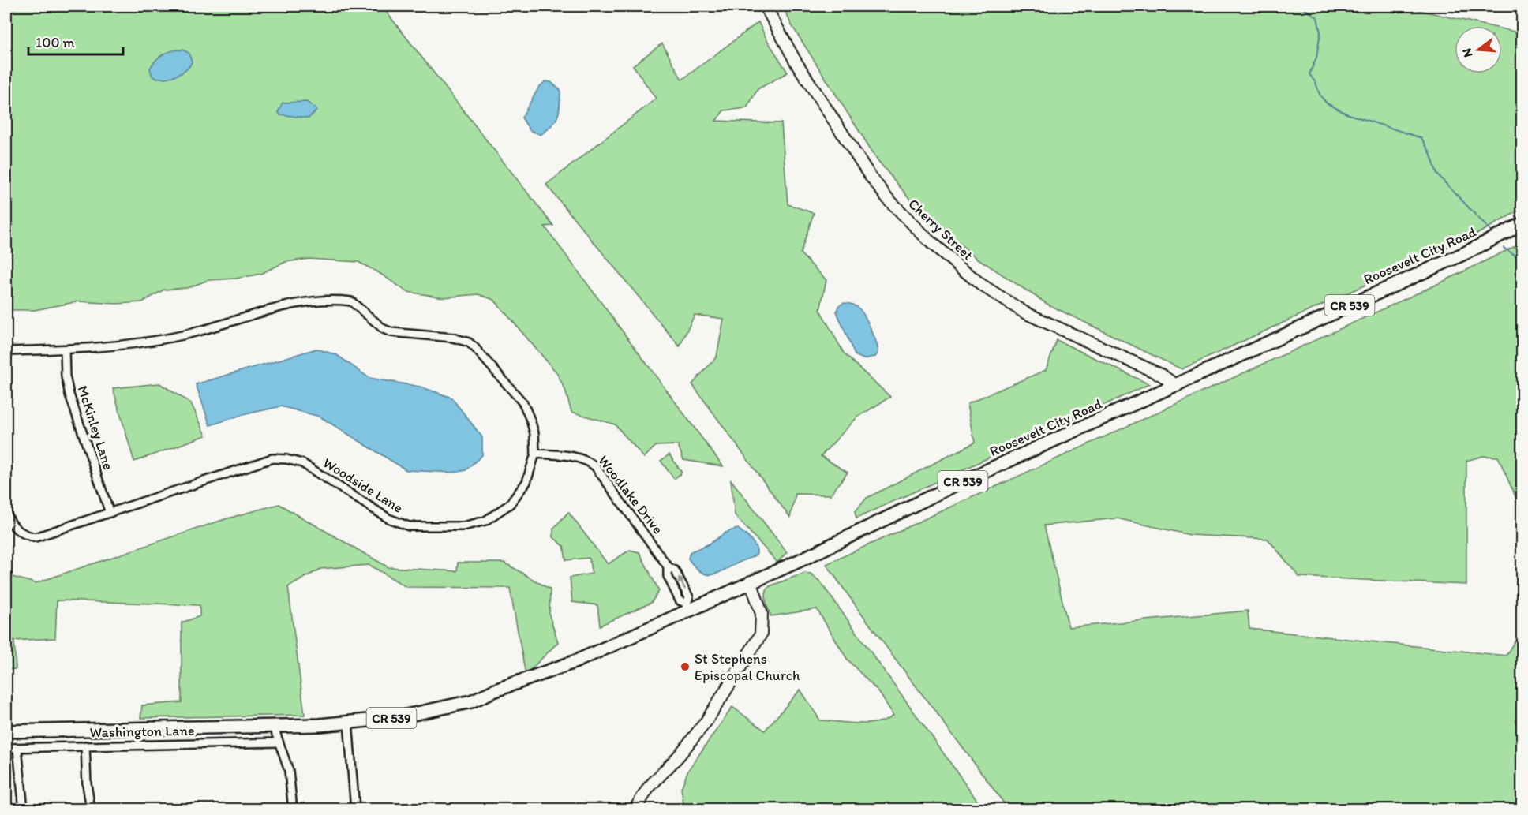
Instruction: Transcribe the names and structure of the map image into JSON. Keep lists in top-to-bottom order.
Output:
{
  "streets": {
    "main road": ["Roosevelt City Road", "CR 539"],
    "street": [
      "Cherry Street",
      "McKinley Lane",
      "Woodside Lane",
      "Woodlake Drive",
      "Washington Lane"
    ]
  },
  "crossings": [
    ["Cherry Street", "Roosevelt City Road"],
    ["Roosevelt City Road", "CR 539"],
    ["CR 539", "Woodlake Drive"],
    ["McKinley Lane", "Woodside Lane"],
    ["Woodside Lane", "Woodlake Drive"]
  ],
  "places": ["St Stephens Episcopal Church"],
  "scale_bar": "100 m",
  "north": "left"
}
